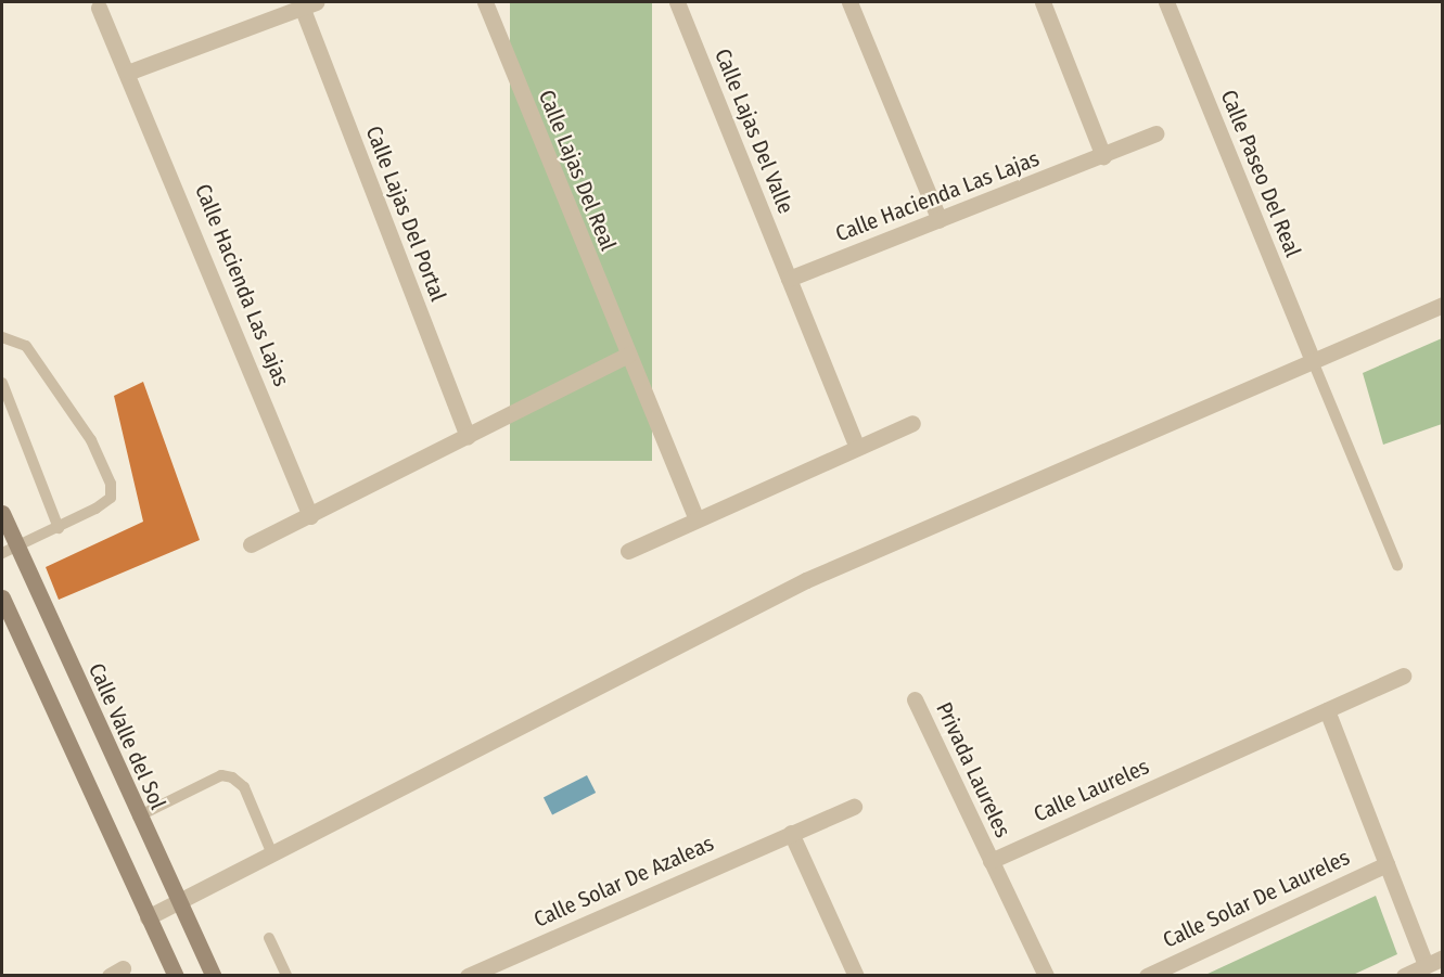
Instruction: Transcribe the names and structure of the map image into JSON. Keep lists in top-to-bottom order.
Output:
{
  "streets": {
    "main road": ["Calle Valle del Sol"],
    "street": [
      "Calle Lajas Del Valle",
      "Calle Lajas Del Real",
      "Calle Paseo Del Real",
      "Calle Hacienda Las Lajas",
      "Calle Lajas Del Portal",
      "Privada Laureles",
      "Calle Laureles",
      "Calle Solar De Azaleas",
      "Calle Solar De Laureles"
    ]
  },
  "crossings": [
    ["Calle Lajas Del Valle", "Calle Hacienda Las Lajas"],
    ["Privada Laureles", "Calle Laureles"]
  ]
}
